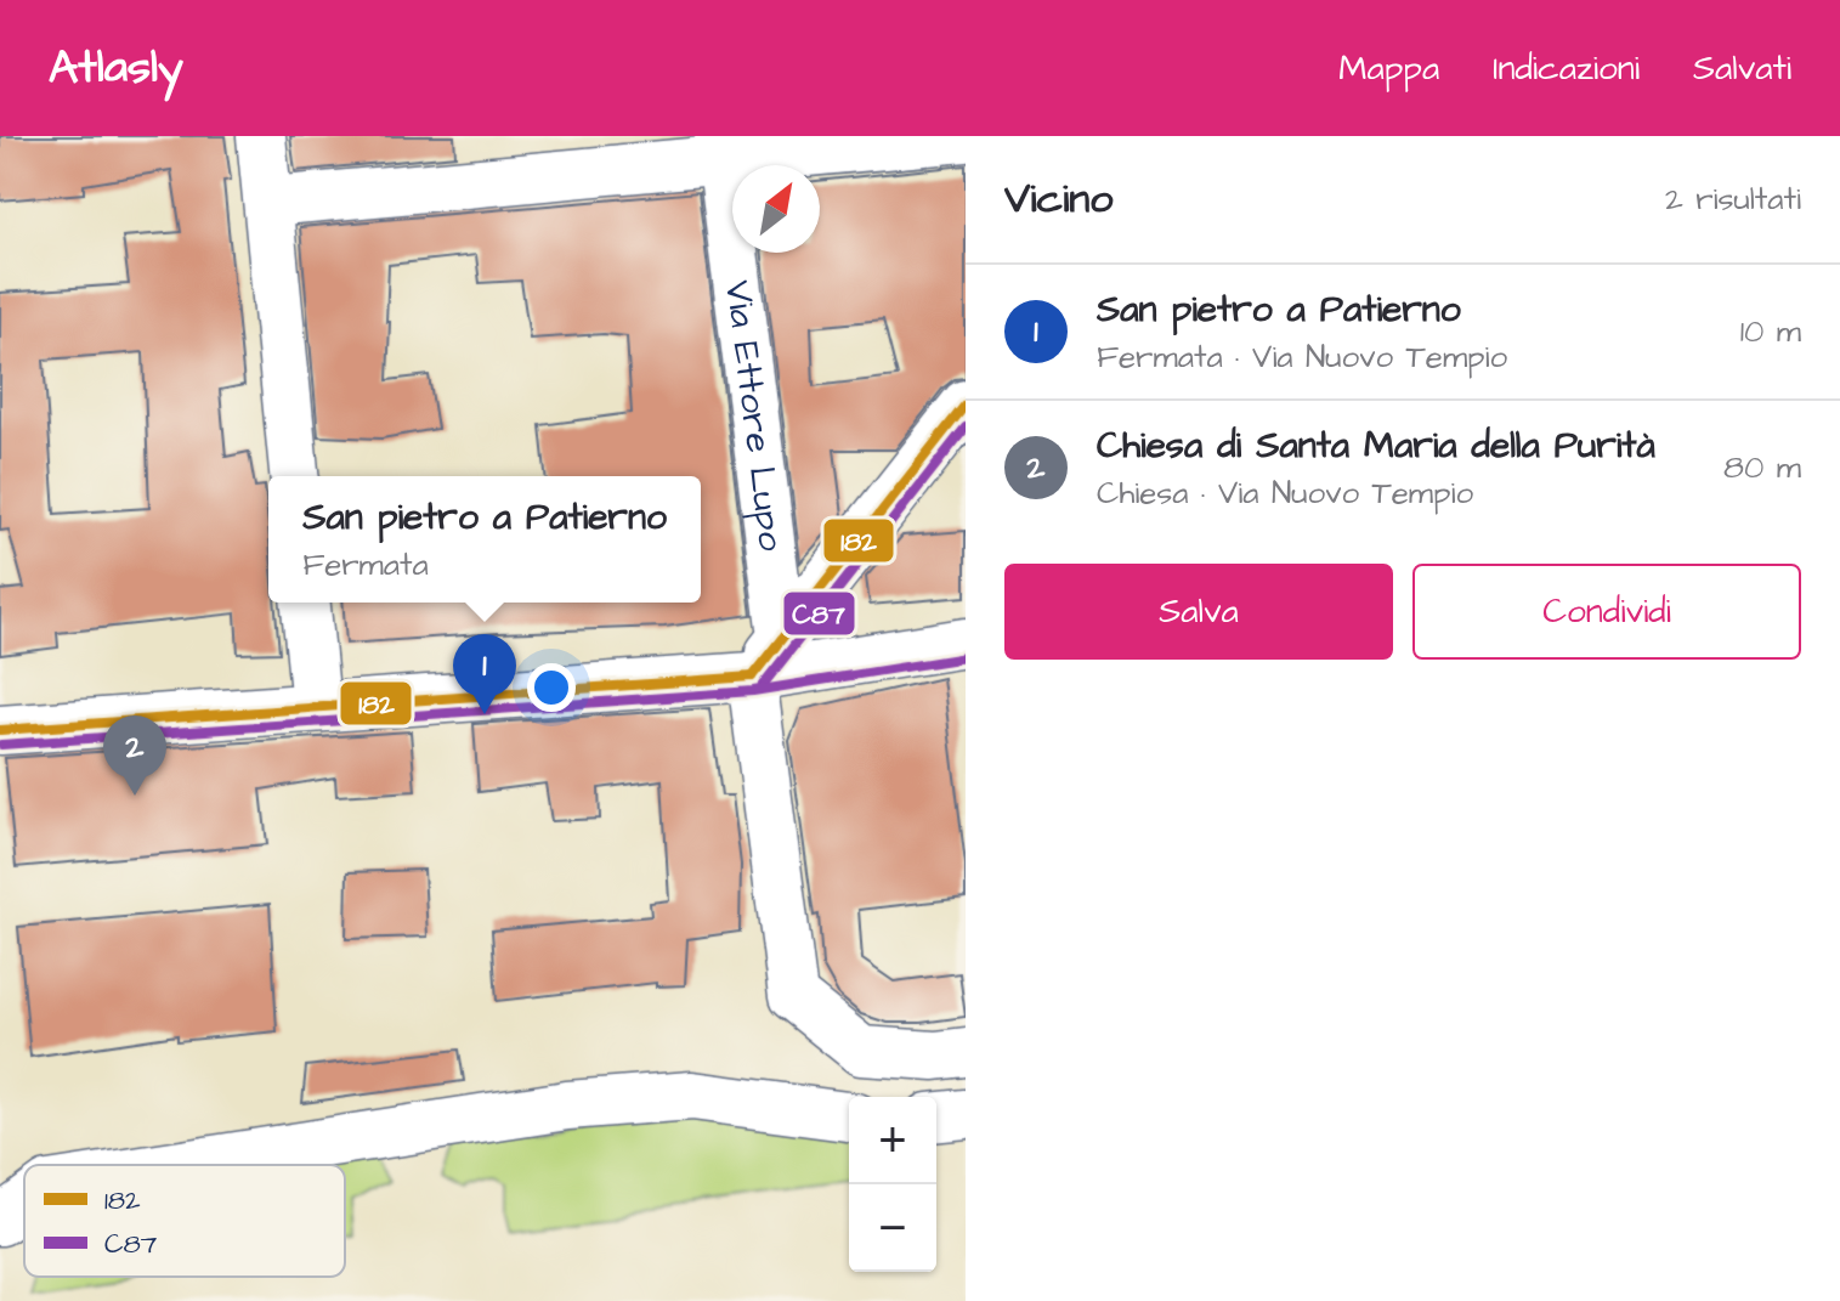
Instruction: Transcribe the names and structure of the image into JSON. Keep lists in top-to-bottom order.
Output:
{
  "streets": {
    "street": ["Via Ettore Lupo"]
  },
  "lines": ["transit line 182", "transit line C87"],
  "legend": ["182", "C87"],
  "north": "top right",
  "page": {
    "header": "Atlasly",
    "nav": ["Mappa", "Indicazioni", "Salvati"],
    "heading": ["Vicino", "2 risultati"],
    "list": [
      {
        "mark": "1",
        "name": "San pietro a Patierno",
        "note": "Fermata · Via Nuovo Tempio",
        "value": "10 m"
      },
      {
        "mark": "2",
        "name": "Chiesa di Santa Maria della Purità",
        "note": "Chiesa · Via Nuovo Tempio",
        "value": "80 m"
      }
    ],
    "popup": ["San pietro a Patierno", "Fermata"],
    "buttons": ["Salva", "Condividi"],
    "pins": ["1", "2"],
    "map_buttons": ["+", "−"]
  }
}
